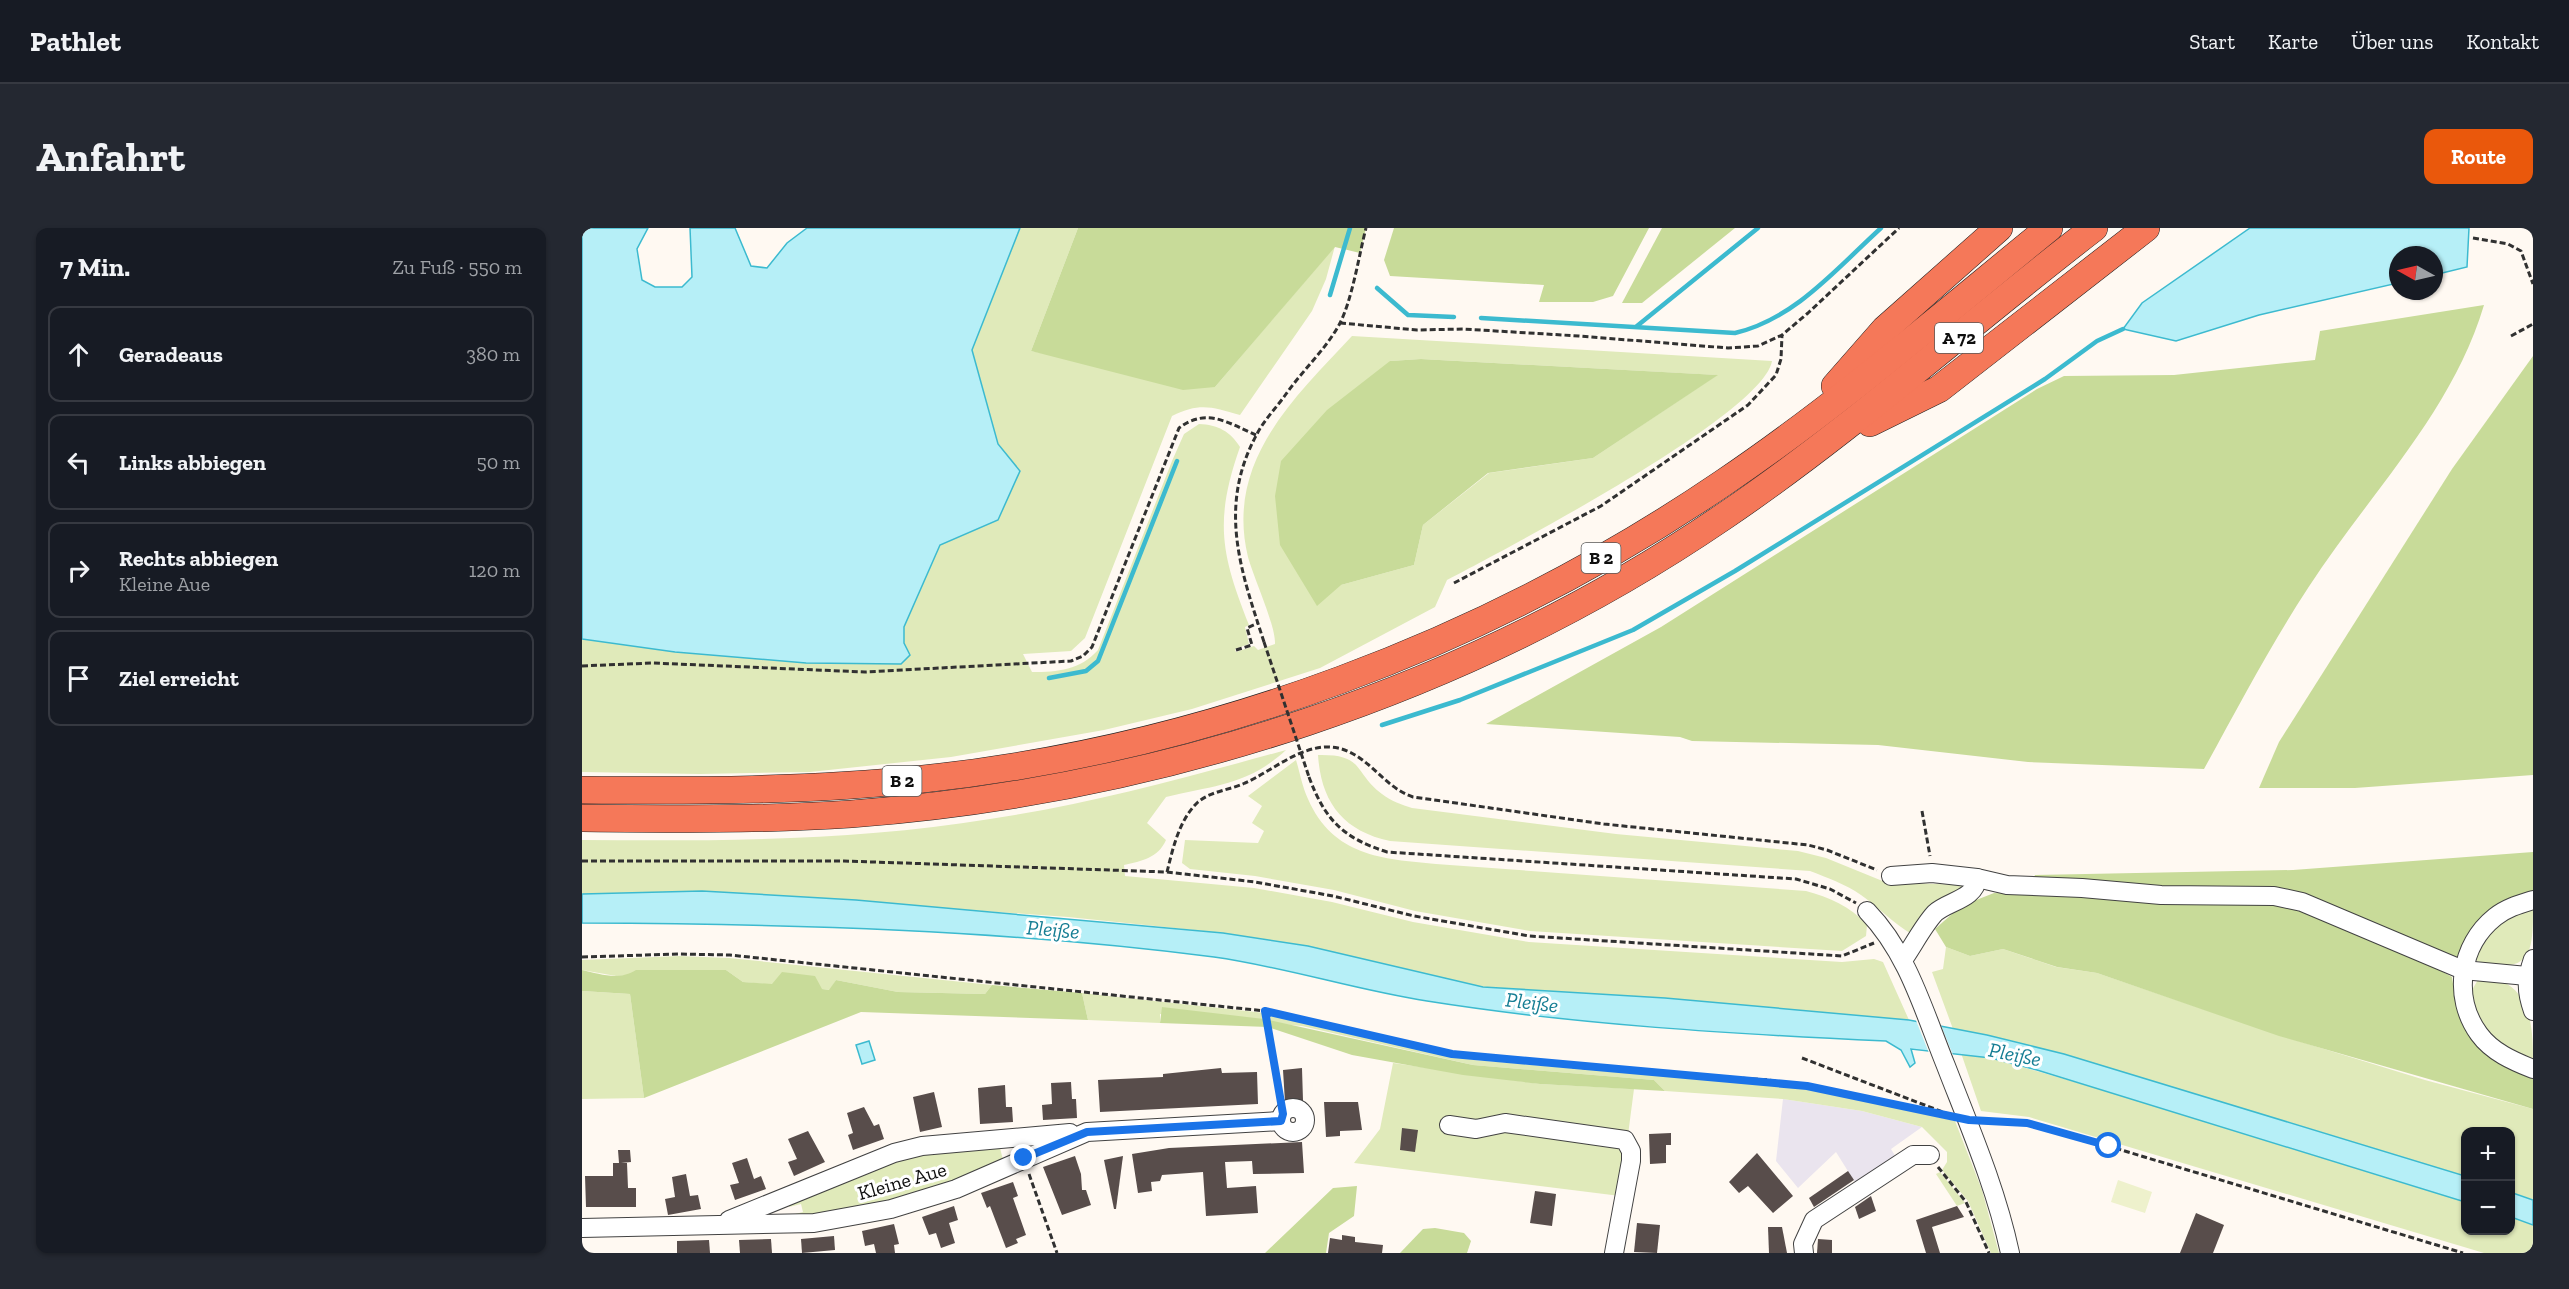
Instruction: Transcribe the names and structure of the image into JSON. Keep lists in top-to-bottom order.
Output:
{
  "streets": {
    "highway": ["A 72", "B 2"],
    "street": ["Kleine Aue"]
  },
  "crossings": [
    ["A 72", "B 2"]
  ],
  "water": ["Pleiße"],
  "north": "left",
  "page": {
    "header": "Pathlet",
    "nav": [
      "Start",
      "Karte",
      "Über uns",
      "Kontakt"
    ],
    "buttons": "Route",
    "title": "Anfahrt",
    "heading": ["7 Min.", "Zu Fuß · 550 m"],
    "list": [
      ["Geradeaus", "380 m"],
      ["Links abbiegen", "50 m"],
      ["Rechts abbiegen", "Kleine Aue", "120 m"],
      "Ziel erreicht"
    ],
    "map_buttons": ["+", "−"]
  }
}
